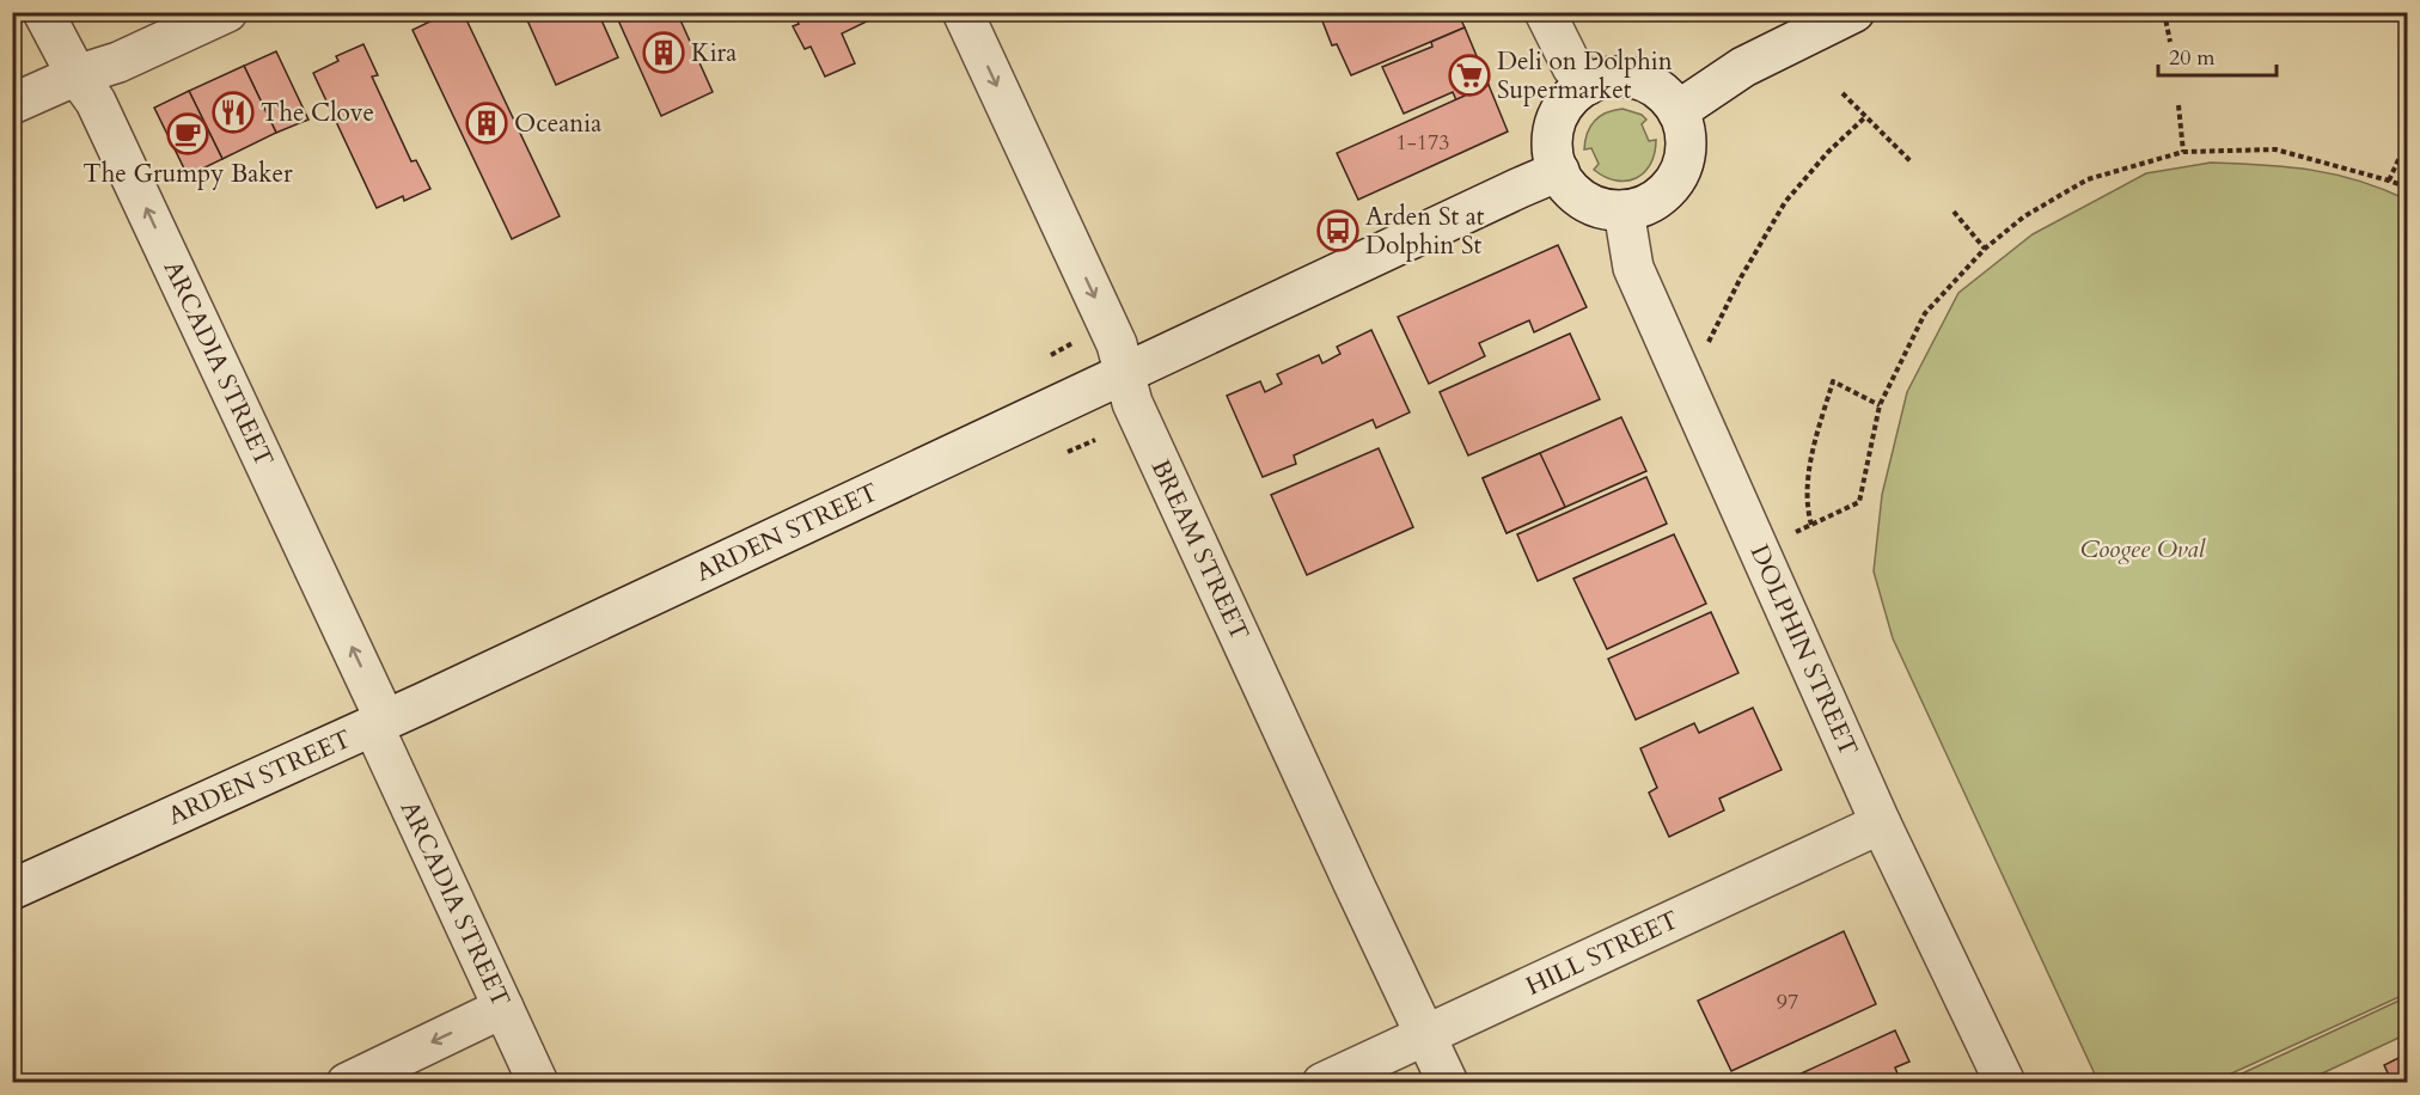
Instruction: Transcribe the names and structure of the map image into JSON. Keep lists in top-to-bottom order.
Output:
{
  "streets": {
    "street": [
      "ARCADIA STREET",
      "ARDEN STREET",
      "BREAM STREET",
      "DOLPHIN STREET",
      "HILL STREET"
    ]
  },
  "crossings": [
    ["ARCADIA STREET", "ARDEN STREET"],
    ["ARDEN STREET", "BREAM STREET"],
    ["ARDEN STREET", "DOLPHIN STREET"],
    ["BREAM STREET", "HILL STREET"],
    ["DOLPHIN STREET", "HILL STREET"]
  ],
  "one_way": ["ARCADIA STREET"],
  "parks": ["Coogee Oval"],
  "places": {
    "building": ["Kira", "Oceania"],
    "supermarket": ["Deli on Dolphin Supermarket"],
    "restaurant": ["The Clove"],
    "cafe": ["The Grumpy Baker"],
    "bus stop": ["Arden St at Dolphin St"]
  },
  "house_numbers": ["1-173", "97"],
  "scale_bar": "20 m"
}
